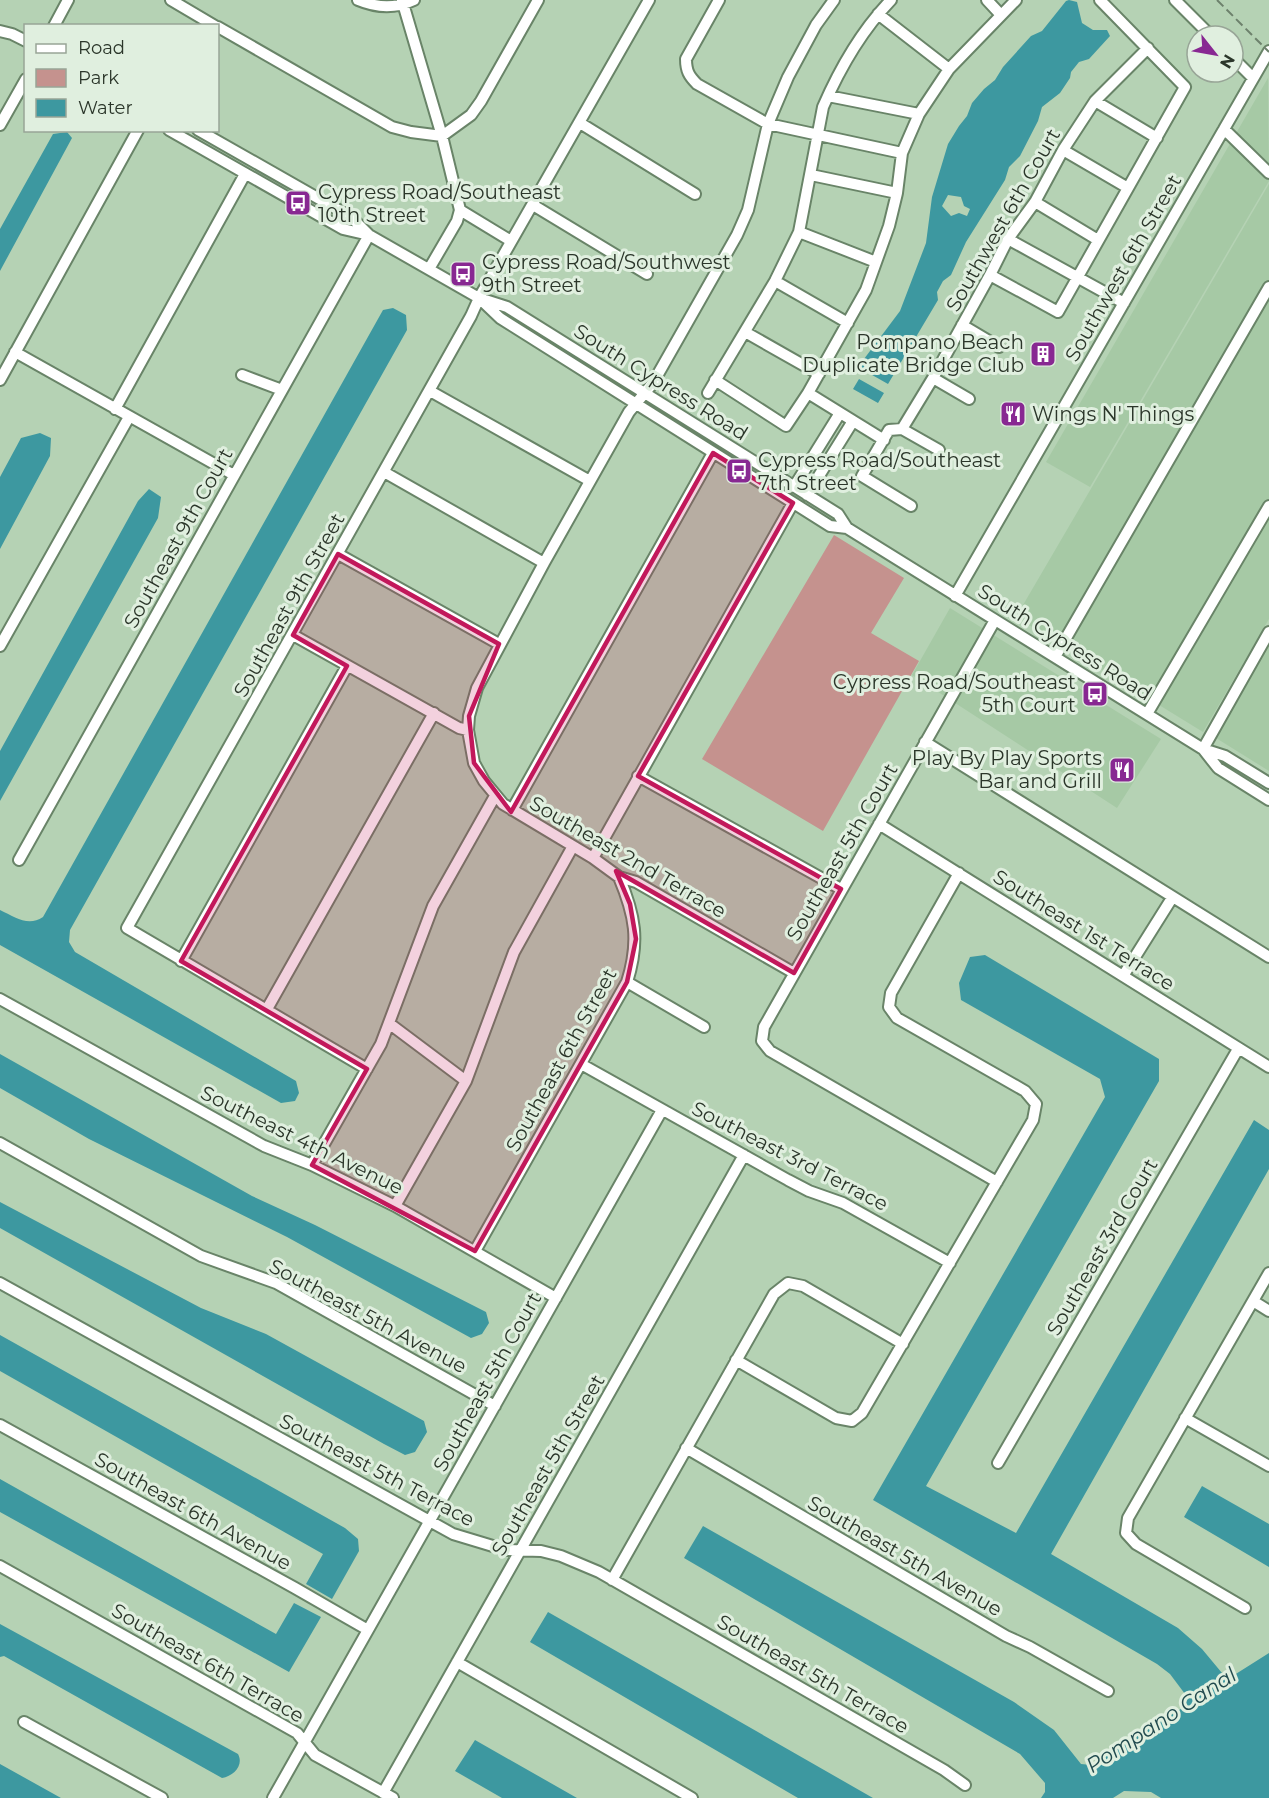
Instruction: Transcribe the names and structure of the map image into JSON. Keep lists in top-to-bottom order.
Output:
{
  "streets": {
    "street": [
      "Southwest 6th Court",
      "Southwest 6th Street",
      "South Cypress Road",
      "Southeast 9th Court",
      "Southeast 9th Street",
      "Southeast 5th Court",
      "Southeast 2nd Terrace",
      "Southeast 1st Terrace",
      "Southeast 6th Street",
      "Southeast 4th Avenue",
      "Southeast 3rd Terrace",
      "Southeast 3rd Court",
      "Southeast 5th Avenue",
      "Southeast 5th Street",
      "Southeast 5th Terrace",
      "Southeast 6th Avenue",
      "Southeast 6th Terrace"
    ]
  },
  "crossings": [
    ["Southwest 6th Street", "South Cypress Road"],
    ["South Cypress Road", "Southeast 9th Court"],
    ["South Cypress Road", "Southeast 9th Street"],
    ["South Cypress Road", "Southeast 5th Court"],
    ["Southeast 5th Court", "Southeast 2nd Terrace"],
    ["Southeast 5th Court", "Southeast 1st Terrace"],
    ["Southeast 5th Court", "Southeast 4th Avenue"],
    ["Southeast 5th Court", "Southeast 3rd Terrace"],
    ["Southeast 5th Court", "Southeast 5th Avenue"],
    ["Southeast 5th Court", "Southeast 5th Terrace"],
    ["Southeast 5th Court", "Southeast 6th Avenue"],
    ["Southeast 5th Court", "Southeast 6th Terrace"],
    ["Southeast 2nd Terrace", "Southeast 6th Street"],
    ["Southeast 1st Terrace", "Southeast 3rd Court"],
    ["Southeast 6th Street", "Southeast 4th Avenue"],
    ["Southeast 6th Street", "Southeast 3rd Terrace"],
    ["Southeast 3rd Terrace", "Southeast 5th Street"],
    ["Southeast 5th Street", "Southeast 5th Terrace"],
    ["Southeast 5th Street", "Southeast 6th Terrace"]
  ],
  "water": ["Pompano Canal"],
  "places": {
    "bus stop": [
      "Cypress Road/Southeast 10th Street",
      "Cypress Road/Southwest 9th Street",
      "Cypress Road/Southeast 7th Street",
      "Cypress Road/Southeast 5th Court"
    ],
    "building": ["Pompano Beach Duplicate Bridge Club"],
    "restaurant": ["Wings N' Things", "Play By Play Sports Bar and Grill"]
  },
  "legend": ["Road", "Park", "Water"],
  "north": "bottom right"
}
